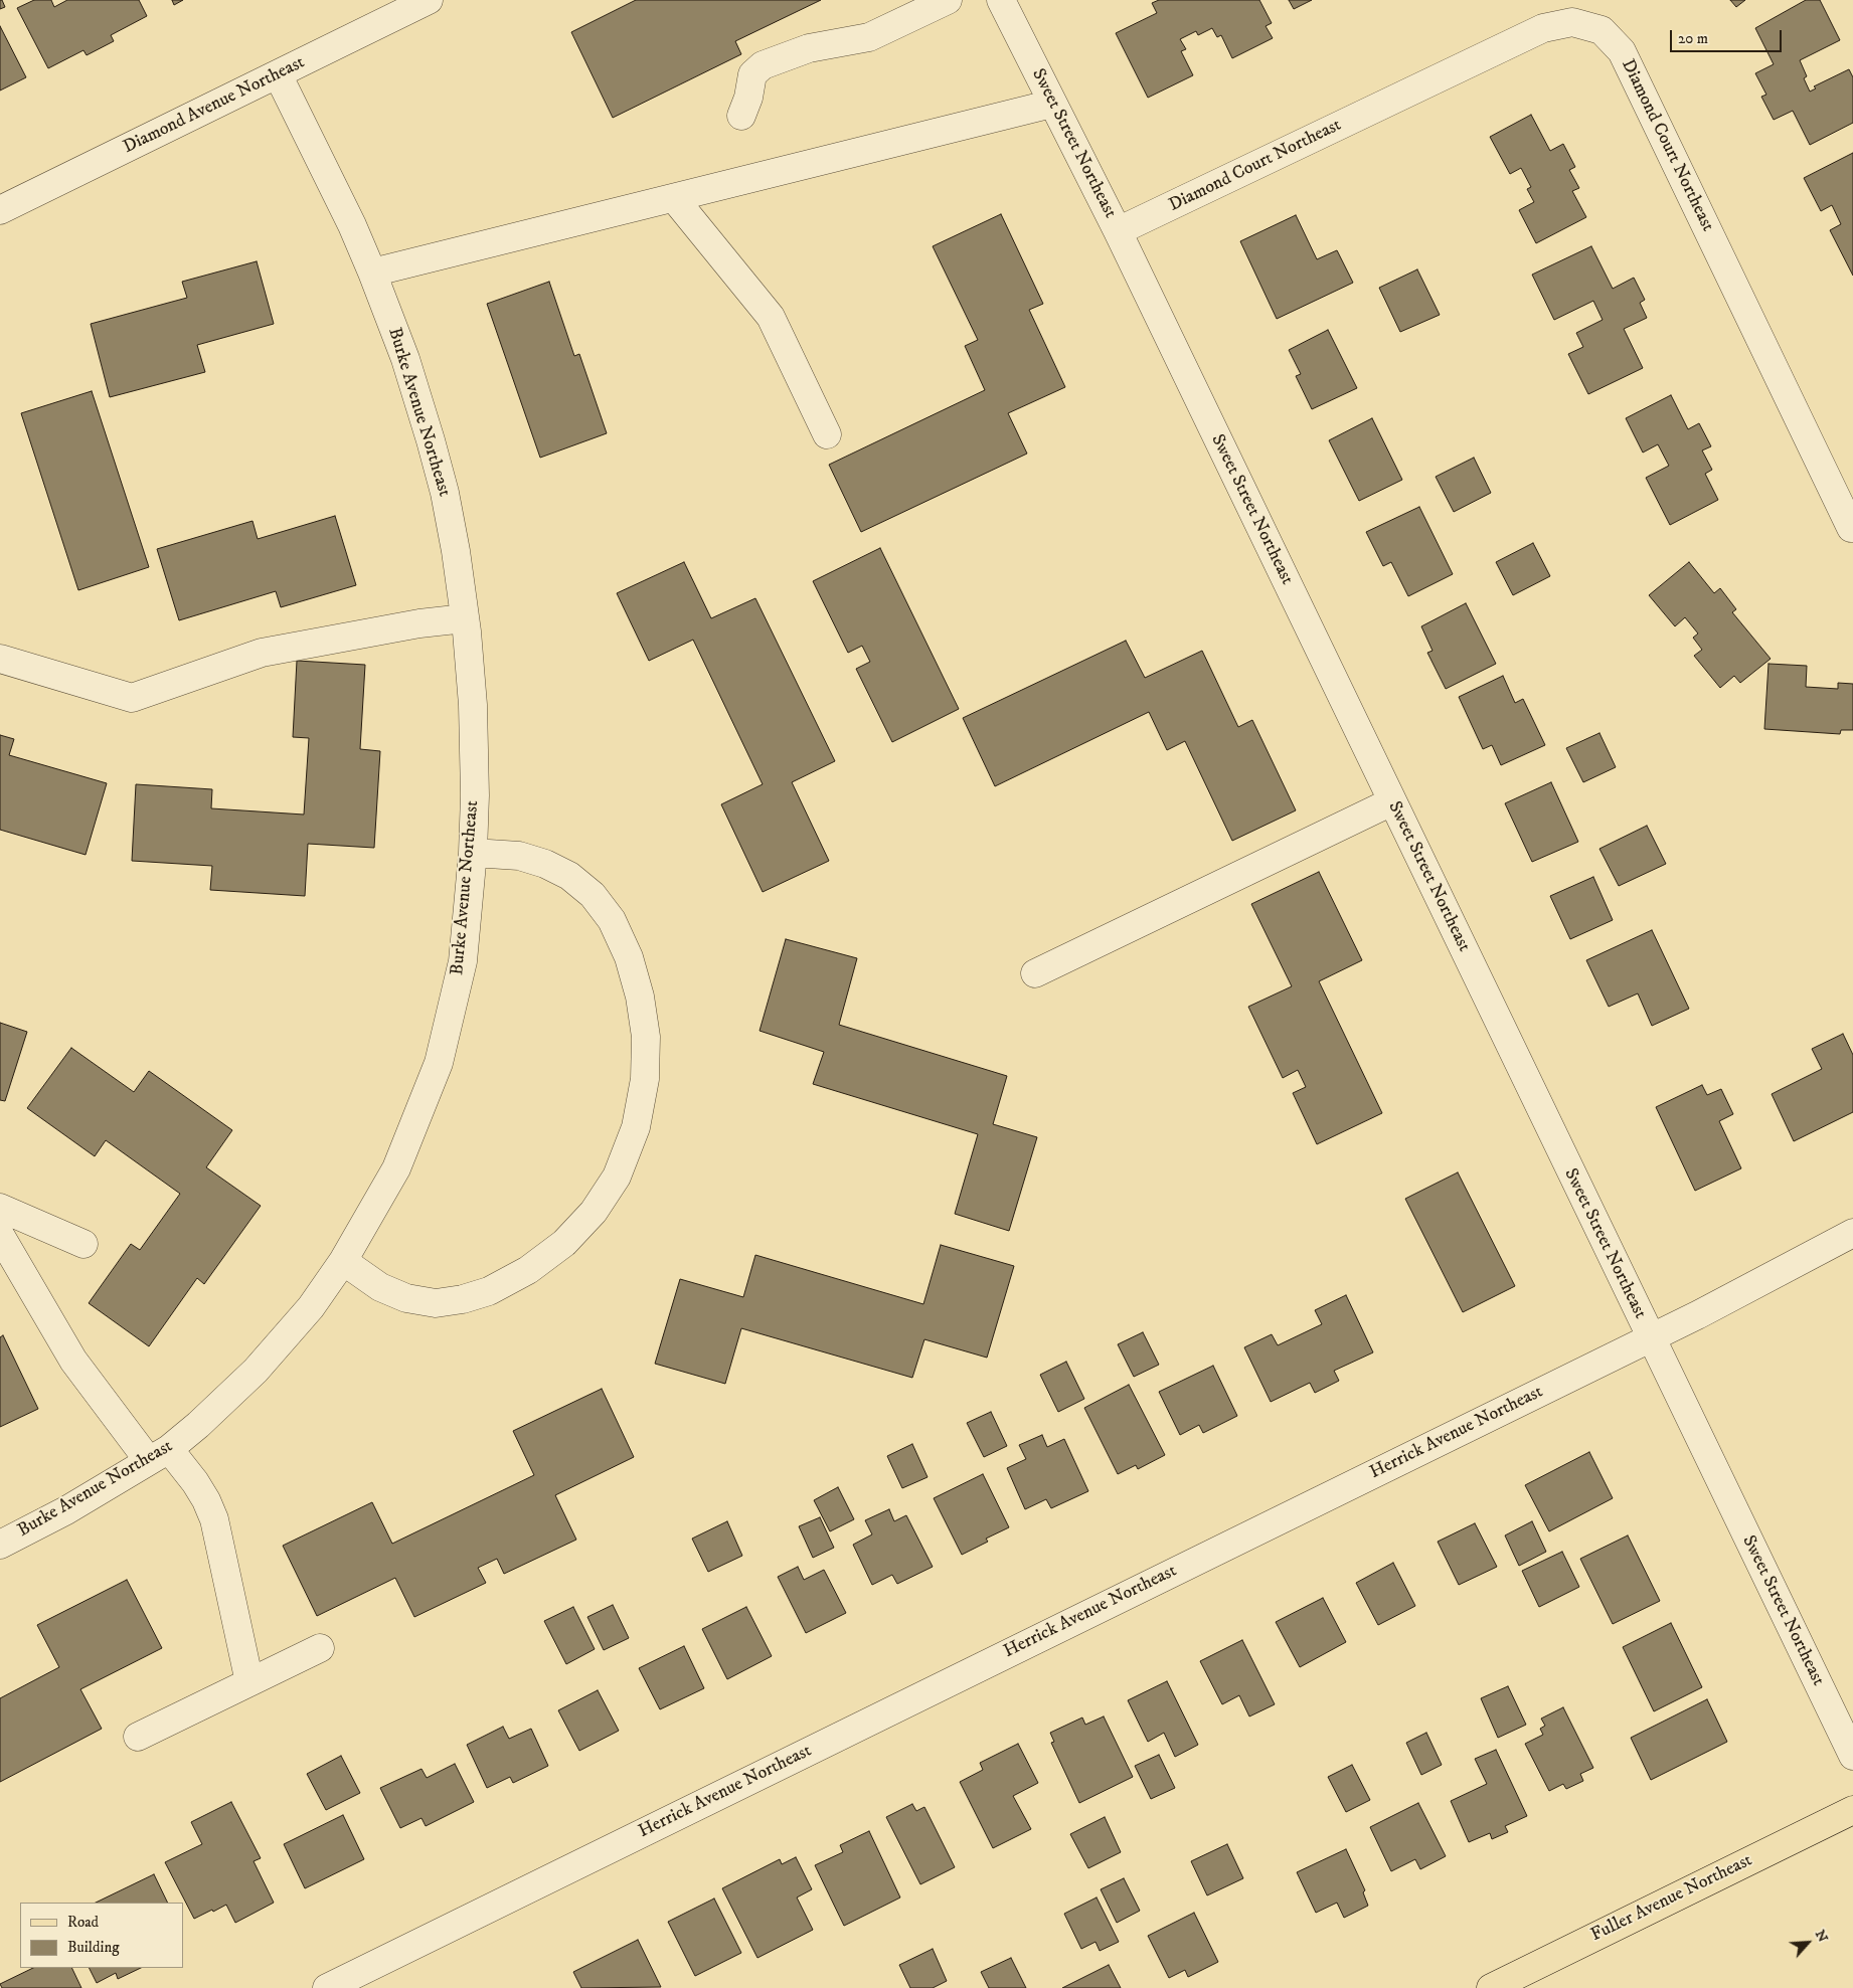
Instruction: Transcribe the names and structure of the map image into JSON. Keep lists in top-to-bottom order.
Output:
{
  "streets": {
    "main road": ["Fuller Avenue Northeast"],
    "street": [
      "Diamond Avenue Northeast",
      "Sweet Street Northeast",
      "Diamond Court Northeast",
      "Burke Avenue Northeast",
      "Herrick Avenue Northeast"
    ]
  },
  "crossings": [
    ["Diamond Avenue Northeast", "Burke Avenue Northeast"],
    ["Sweet Street Northeast", "Diamond Court Northeast"],
    ["Sweet Street Northeast", "Herrick Avenue Northeast"]
  ],
  "legend": ["Road", "Building"],
  "scale_bar": "20 m",
  "north": "top right"
}
